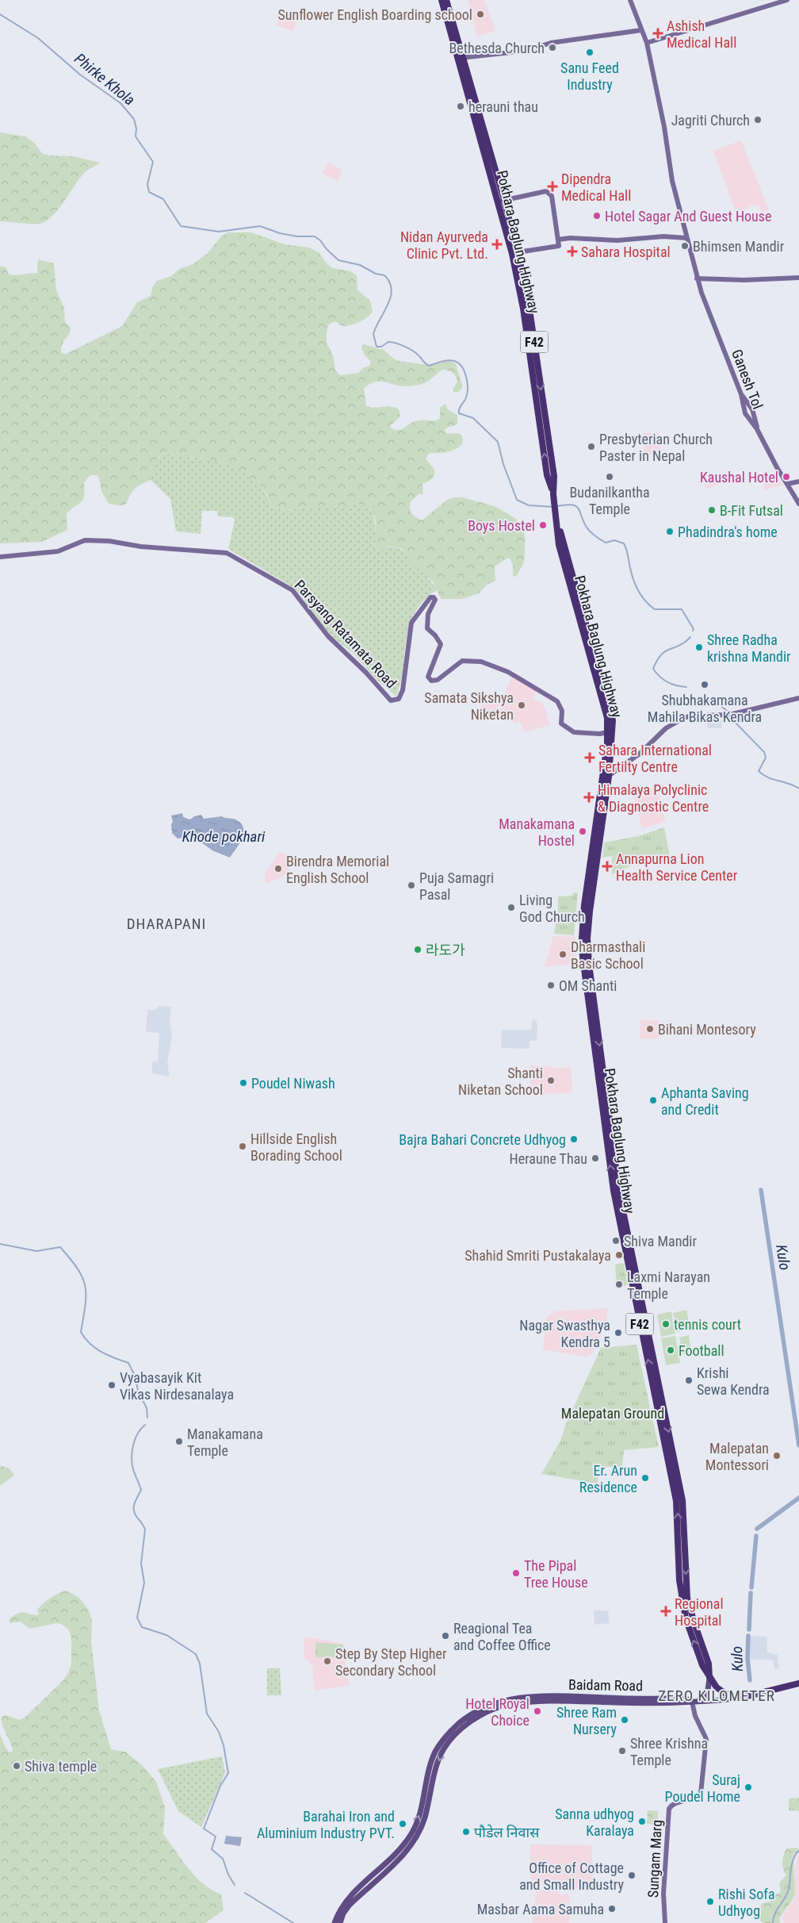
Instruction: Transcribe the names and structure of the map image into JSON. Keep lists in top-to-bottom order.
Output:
{
  "streets": {
    "highway": ["Pokhara Baglung Highway", "F42"],
    "main road": ["Baidam Road"],
    "street": ["Ganesh Tol", "Parsyang Ratamata Road", "Sungam Marg"]
  },
  "crossings": [
    ["Pokhara Baglung Highway", "Parsyang Ratamata Road"],
    ["Baidam Road", "Sungam Marg"]
  ],
  "districts": ["DHARAPANI", "ZERO KILOMETER"],
  "water": ["Phirke Khola", "Khode pokhari", "Kulo"],
  "parks": ["Malepatan Ground"],
  "places": {
    "other": [
      "Sunflower English Boarding school",
      "Bethesda Church",
      "Sanu Feed Industry",
      "herauni thau",
      "Jagriti Church",
      "Hotel Sagar And Guest House",
      "Bhimsen Mandir",
      "Presbyterian Church Paster in Nepal",
      "Budanilkantha Temple",
      "Kaushal Hotel",
      "B-Fit Futsal",
      "Boys Hostel",
      "Phadindra's home",
      "Shree Radha krishna Mandir",
      "Shubhakamana Mahila Bikas Kendra",
      "Samata Sikshya Niketan",
      "Manakamana Hostel",
      "Birendra Memorial English School",
      "Puja Samagri Pasal",
      "Living God Church",
      "라도가",
      "Dharmasthali Basic School",
      "OM Shanti",
      "Bihani Montesory",
      "Shanti Niketan School",
      "Poudel Niwash",
      "Aphanta Saving and Credit",
      "Bajra Bahari Concrete Udhyog",
      "Hillside English Borading School",
      "Heraune Thau",
      "Shiva Mandir",
      "Shahid Smriti Pustakalaya",
      "Laxmi Narayan Temple",
      "tennis court",
      "Nagar Swasthya Kendra 5",
      "Football",
      "Krishi Sewa Kendra",
      "Vyabasayik Kit Vikas Nirdesanalaya",
      "Manakamana Temple",
      "Malepatan Montessori",
      "Er. Arun Residence",
      "The Pipal Tree House",
      "Reagional Tea and Coffee Office",
      "Step By Step Higher Secondary School",
      "Hotel Royal Choice",
      "Shree Ram Nursery",
      "Shree Krishna Temple",
      "Shiva temple",
      "Suraj Poudel Home",
      "Sanna udhyog Karalaya",
      "Barahai Iron and Aluminium Industry PVT.",
      "पौडेल निवास",
      "Office of Cottage and Small Industry",
      "Rishi Sofa Udhyog",
      "Masbar Aama Samuha"
    ],
    "health": [
      "Ashish Medical Hall",
      "Dipendra Medical Hall",
      "Nidan Ayurveda Clinic Pvt. Ltd.",
      "Sahara Hospital",
      "Sahara International Fertilty Centre",
      "Himalaya Polyclinic & Diagnostic Centre",
      "Annapurna Lion Health Service Center",
      "Regional Hospital"
    ]
  }
}
